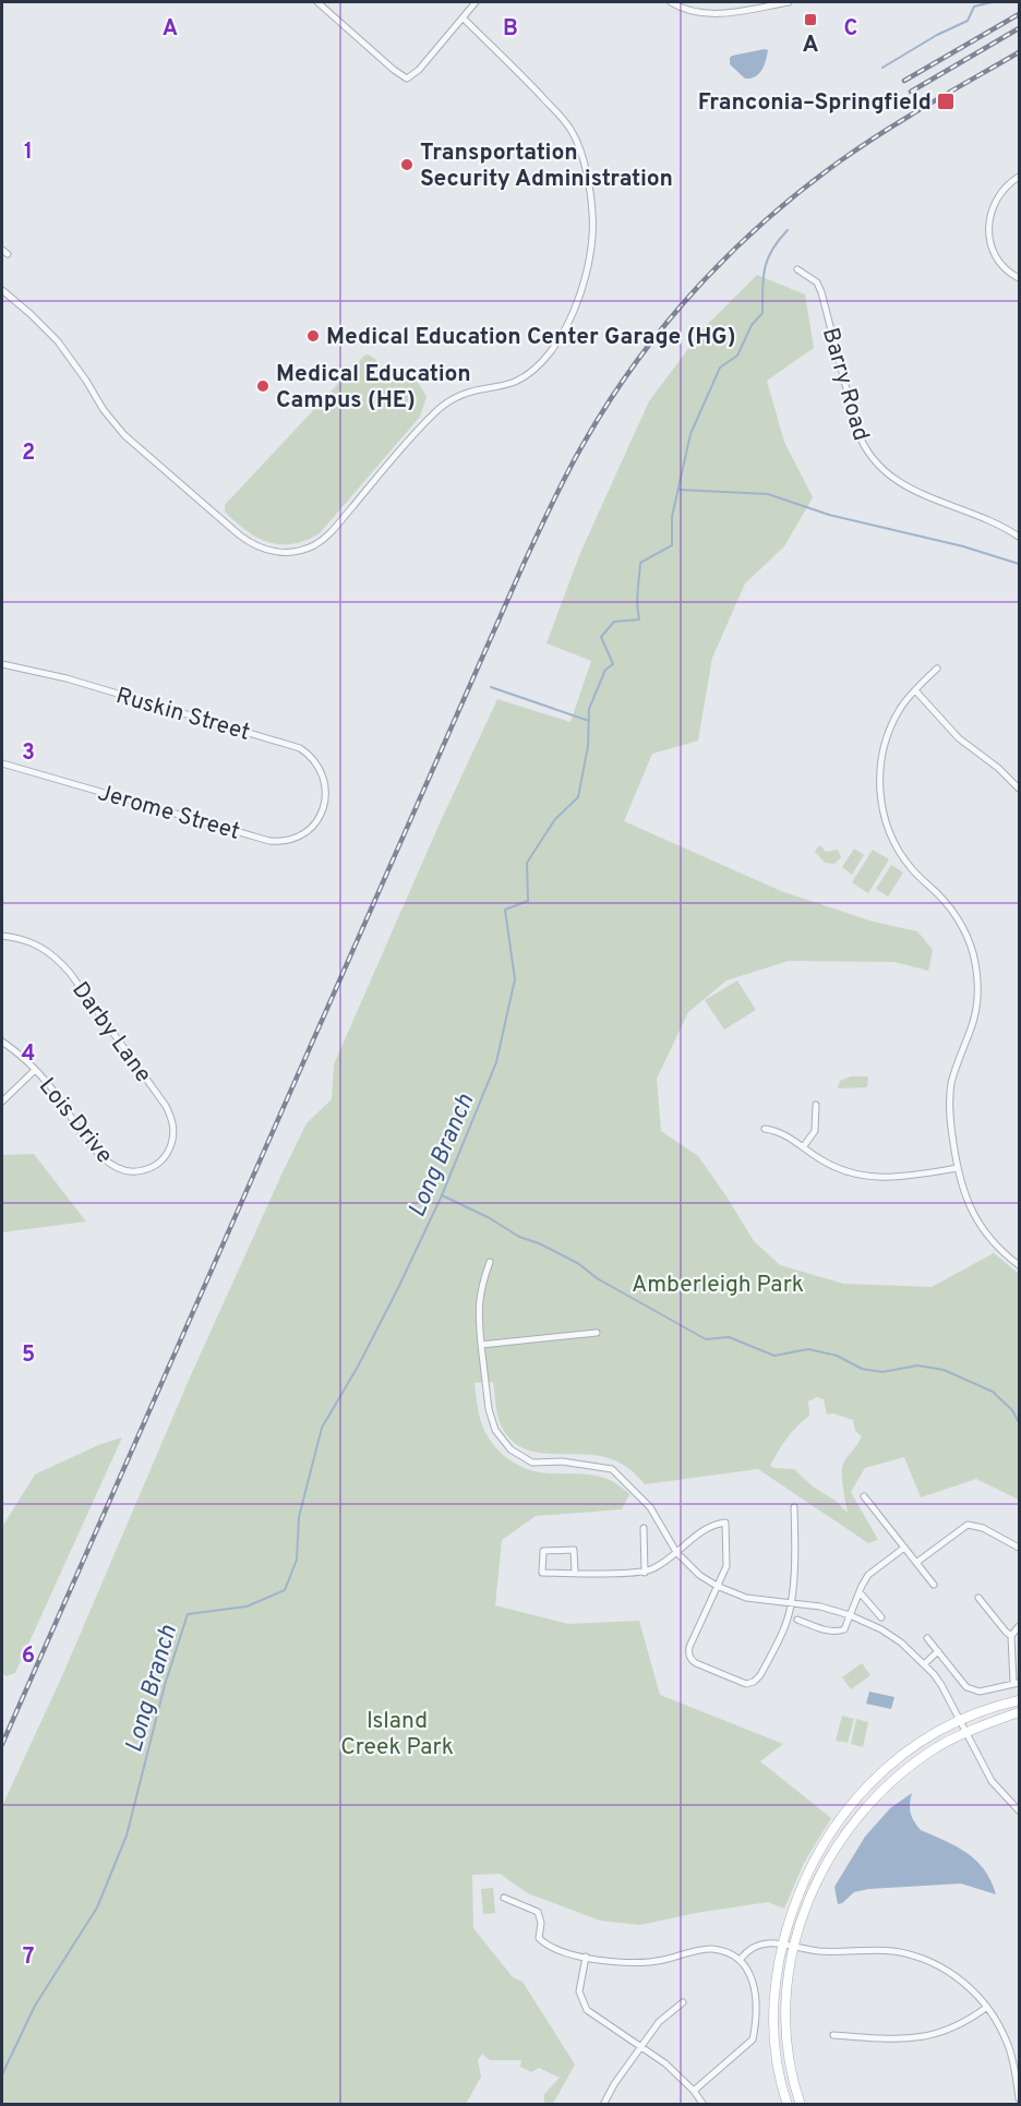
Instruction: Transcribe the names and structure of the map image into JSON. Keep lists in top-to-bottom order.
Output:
{
  "streets": {
    "street": [
      "Barry Road",
      "Ruskin Street",
      "Jerome Street",
      "Darby Lane",
      "Lois Drive"
    ]
  },
  "crossings": [
    ["Ruskin Street", "Jerome Street"],
    ["Darby Lane", "Lois Drive"]
  ],
  "water": ["Long Branch"],
  "parks": ["Amberleigh Park", "Island Creek Park"],
  "places": {
    "transit": ["A", "Franconia–Springfield"],
    "other": ["Transportation Security Administration", "Medical Education Center Garage (HG)", "Medical Education Campus (HE)"]
  },
  "grid": {
    "columns": ["A", "B", "C"],
    "rows": [
      "1",
      "2",
      "3",
      "4",
      "5",
      "6",
      "7"
    ]
  }
}
